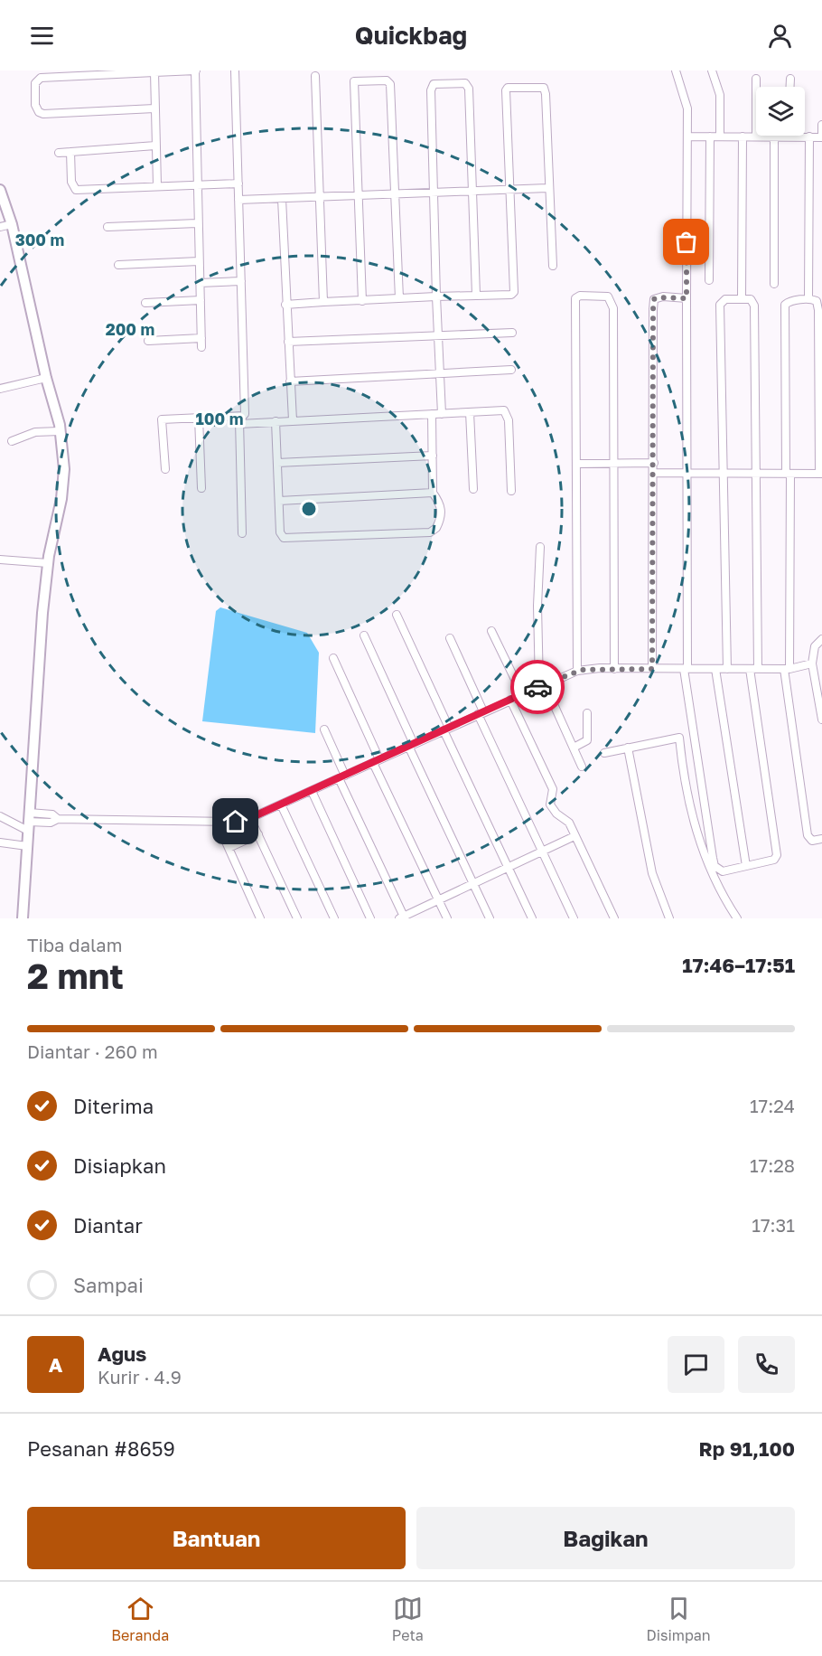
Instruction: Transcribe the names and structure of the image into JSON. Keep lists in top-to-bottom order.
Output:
{
  "page": {
    "header": "Quickbag",
    "heading": ["2 mnt", "Tiba dalam", "17:46–17:51"],
    "panel": [
      "Agus",
      "Kurir · 4.9",
      "Pesanan #8659",
      "Rp 91,100"
    ],
    "bar": "Diantar · 260 m",
    "list": [
      ["Diterima", "17:24"],
      ["Disiapkan", "17:28"],
      ["Diantar", "17:31"],
      "Sampai"
    ],
    "round": "A",
    "buttons": ["Bantuan", "Bagikan"],
    "tabs": ["Beranda", "Peta", "Disimpan"]
  },
  "rings": ["300 m", "200 m", "100 m"]
}
